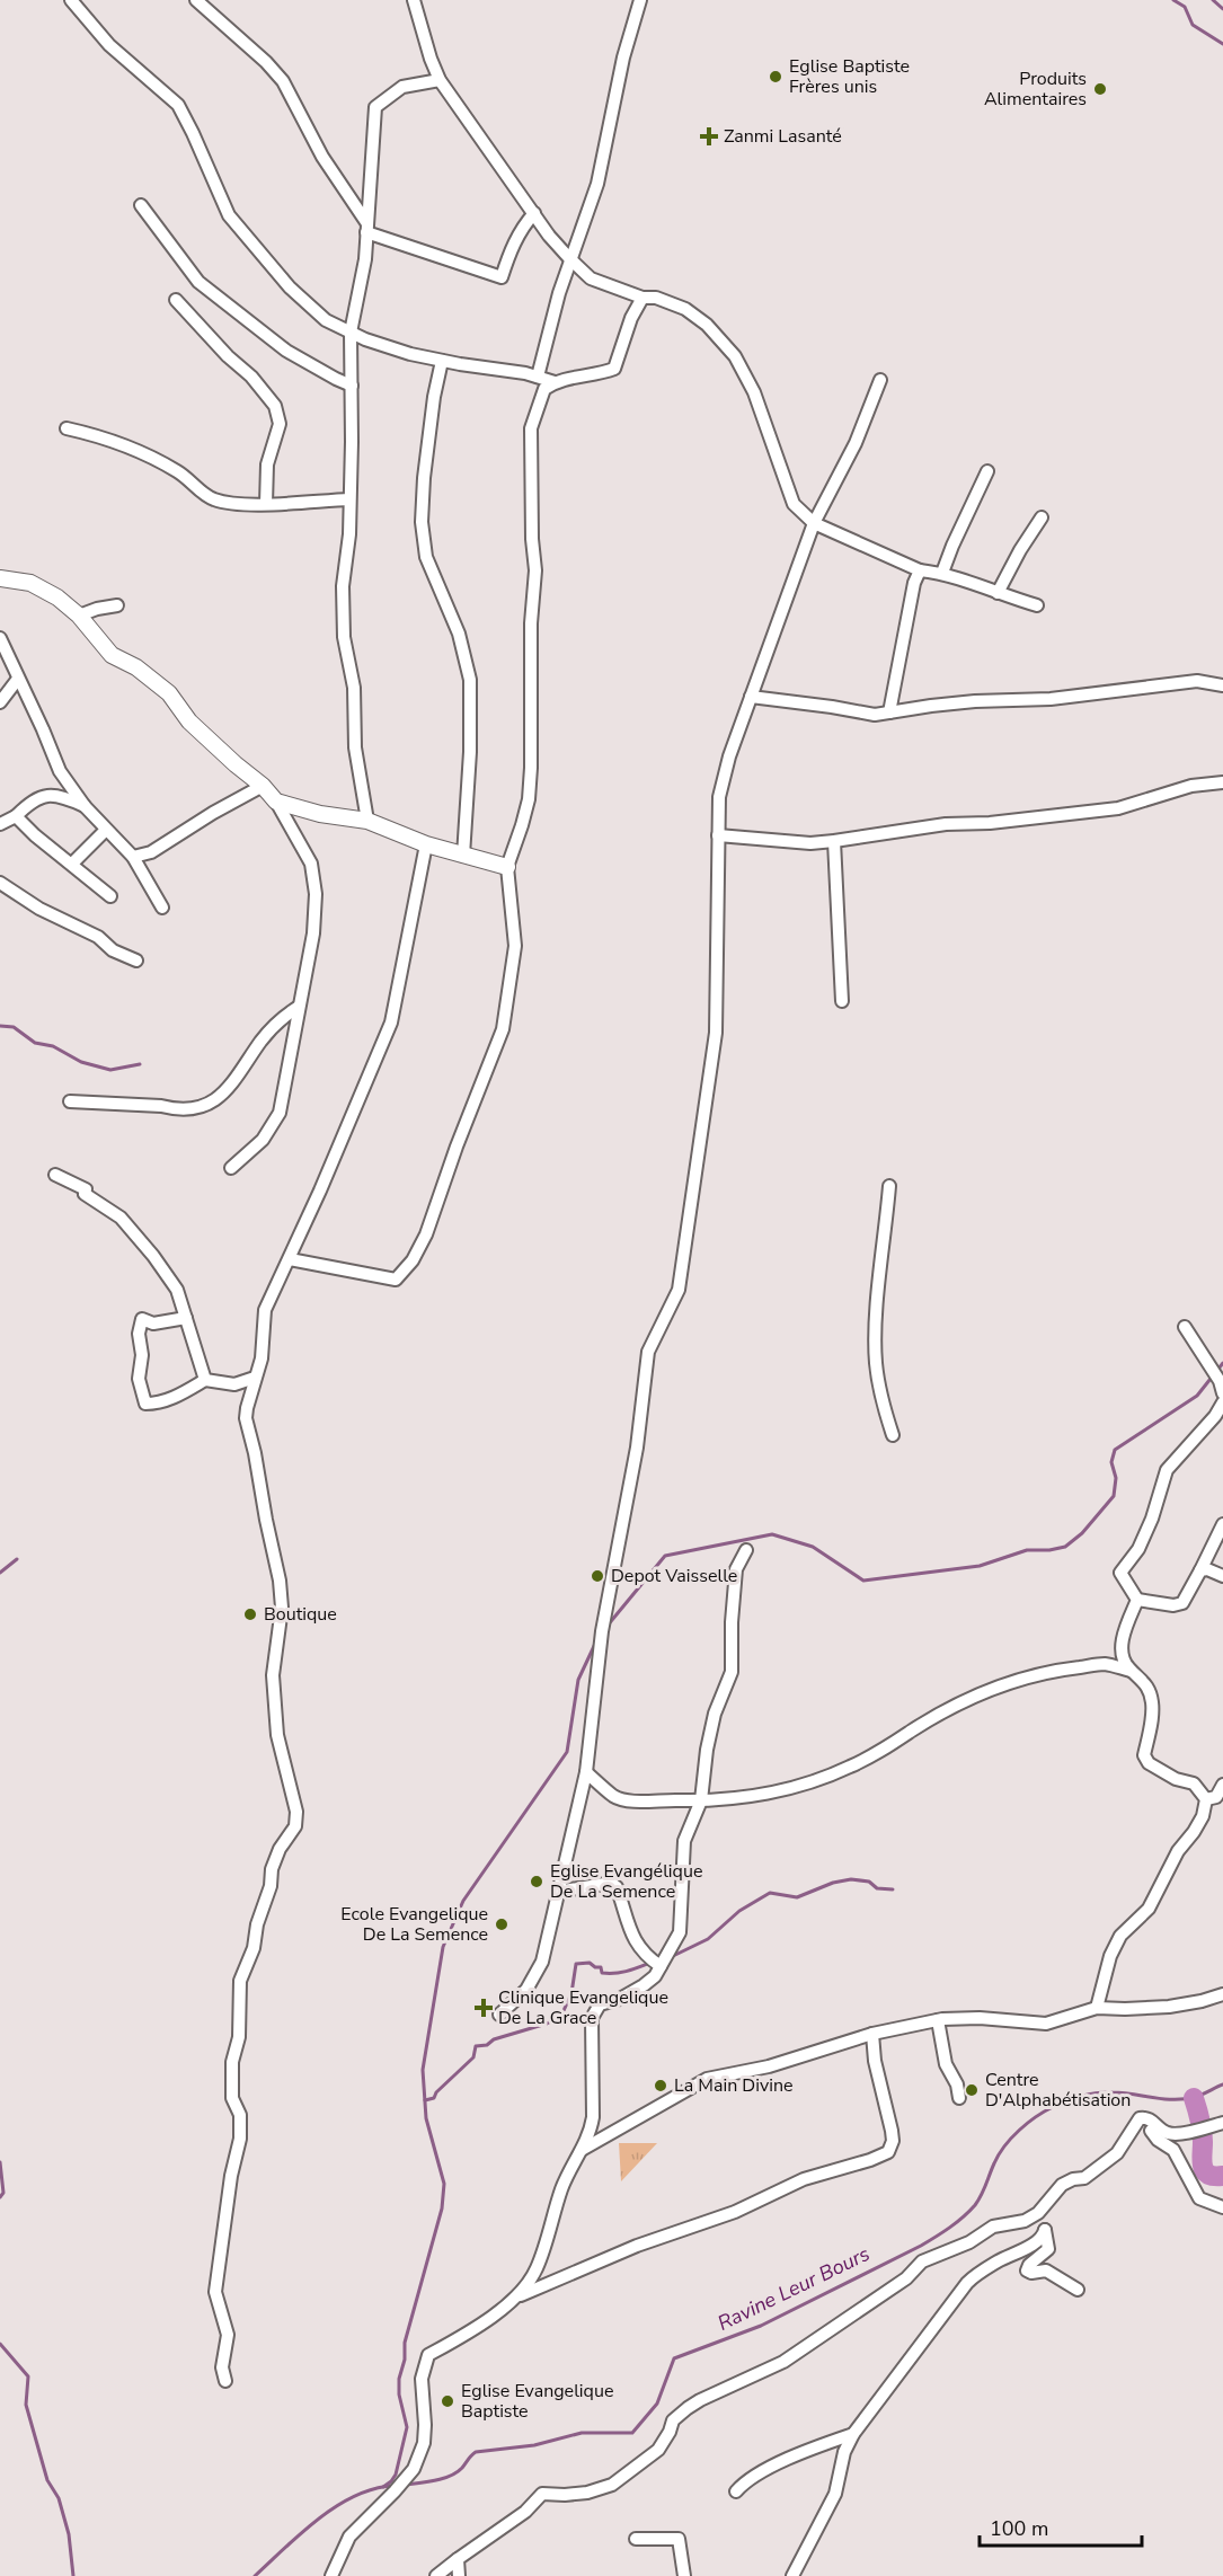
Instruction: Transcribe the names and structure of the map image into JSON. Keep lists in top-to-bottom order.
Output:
{
  "water": ["Ravine Leur Bours"],
  "places": {
    "other": [
      "Eglise Baptiste Frères unis",
      "Produits Alimentaires",
      "Depot Vaisselle",
      "Boutique",
      "Eglise Evangélique De La Semence",
      "Ecole Evangelique De La Semence",
      "La Main Divine",
      "Centre D'Alphabétisation",
      "Eglise Evangelique Baptiste"
    ],
    "health": ["Zanmi Lasanté", "Clinique Evangelique De La Grace"]
  },
  "scale_bar": "100 m"
}
